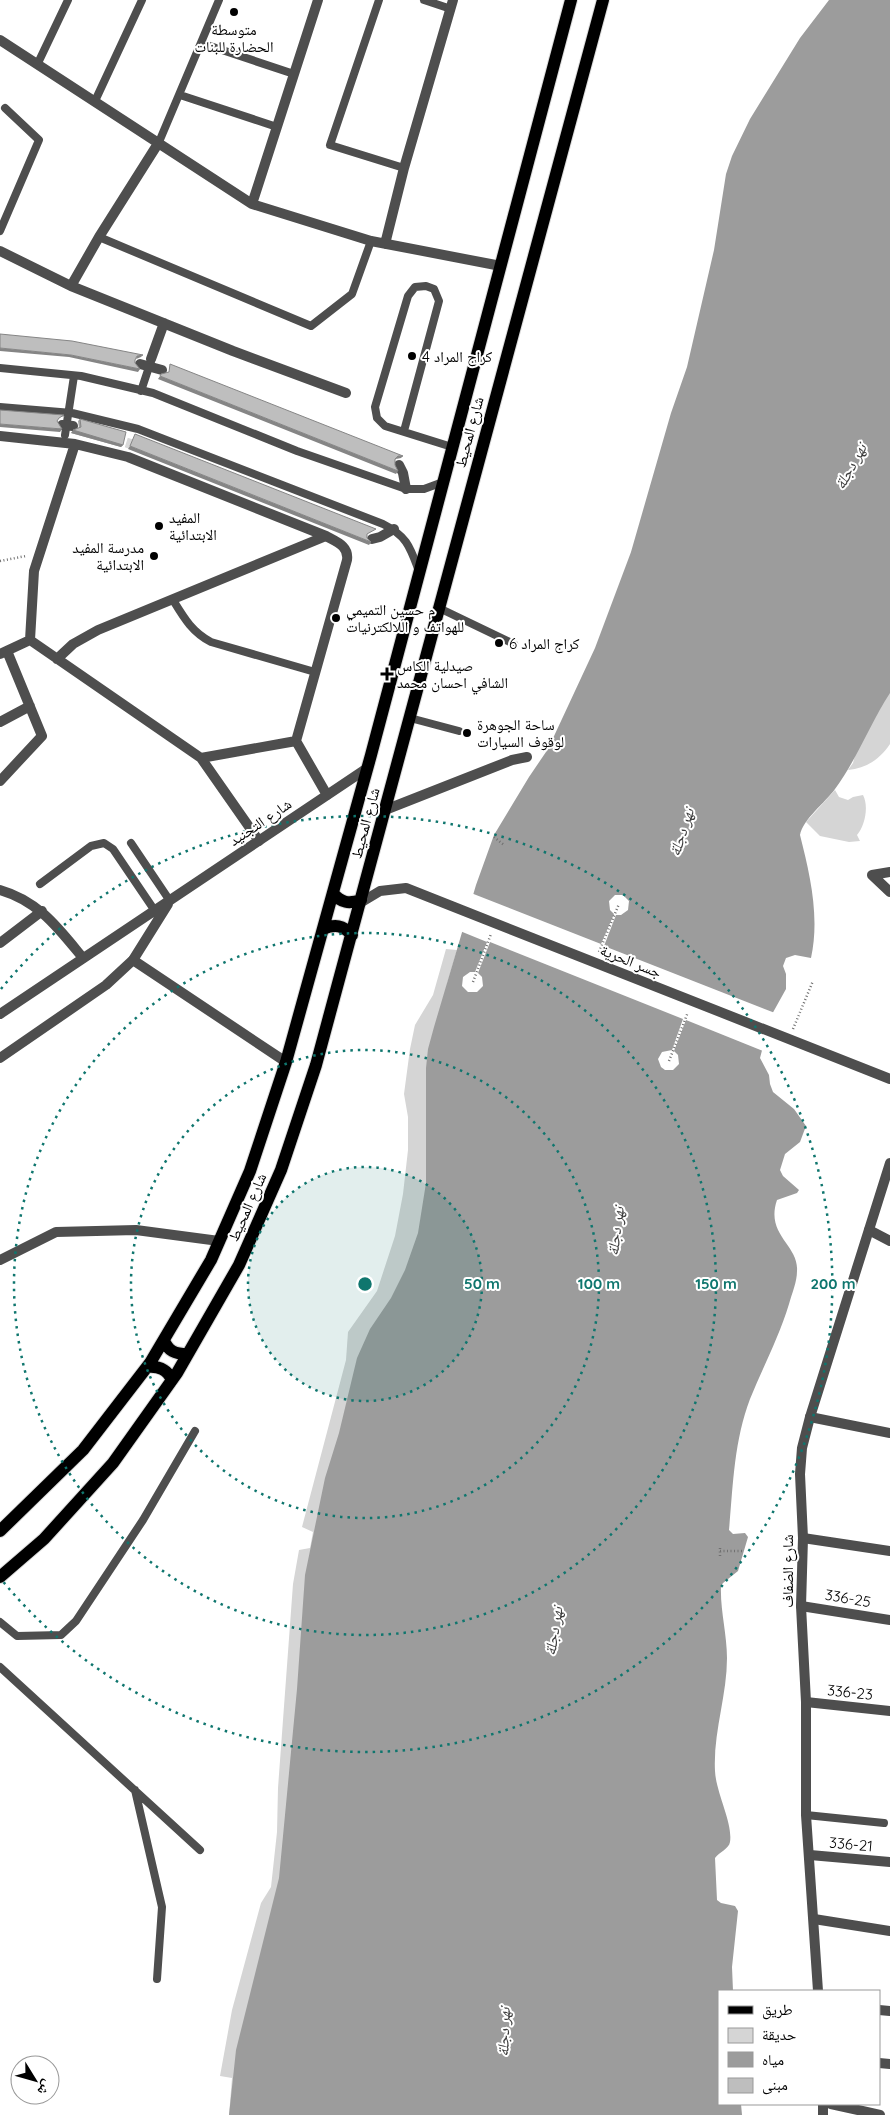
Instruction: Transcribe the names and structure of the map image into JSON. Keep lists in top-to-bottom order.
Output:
{
  "streets": {
    "main road": ["شارع المحيط"],
    "street": [
      "شارع التجنيد",
      "جسر الحرية",
      "شارع الضفاف",
      "336-25",
      "336-23",
      "336-21"
    ]
  },
  "crossings": [
    ["شارع المحيط", "شارع التجنيد"],
    ["شارع المحيط", "جسر الحرية"],
    ["شارع الضفاف", "336-25"],
    ["شارع الضفاف", "336-23"],
    ["شارع الضفاف", "336-21"]
  ],
  "water": ["نهر دجلة"],
  "places": {
    "other": [
      "متوسطة الحضارة للبنات",
      "كراج المراد 4",
      "المفيد الابتدائية",
      "مدرسة المفيد الابتدائية",
      "م حسين التميمي للهواتف و اللالكترنيات",
      "كراج المراد 6",
      "ساحة الجوهرة لوقوف السيارات"
    ],
    "health": ["صيدلية الكاس الشافي احسان محمد"]
  },
  "legend": [
    "طريق",
    "حديقة",
    "مياه",
    "مبنى"
  ],
  "north": "bottom right",
  "rings": [
    "50 m",
    "100 m",
    "150 m",
    "200 m"
  ]
}
